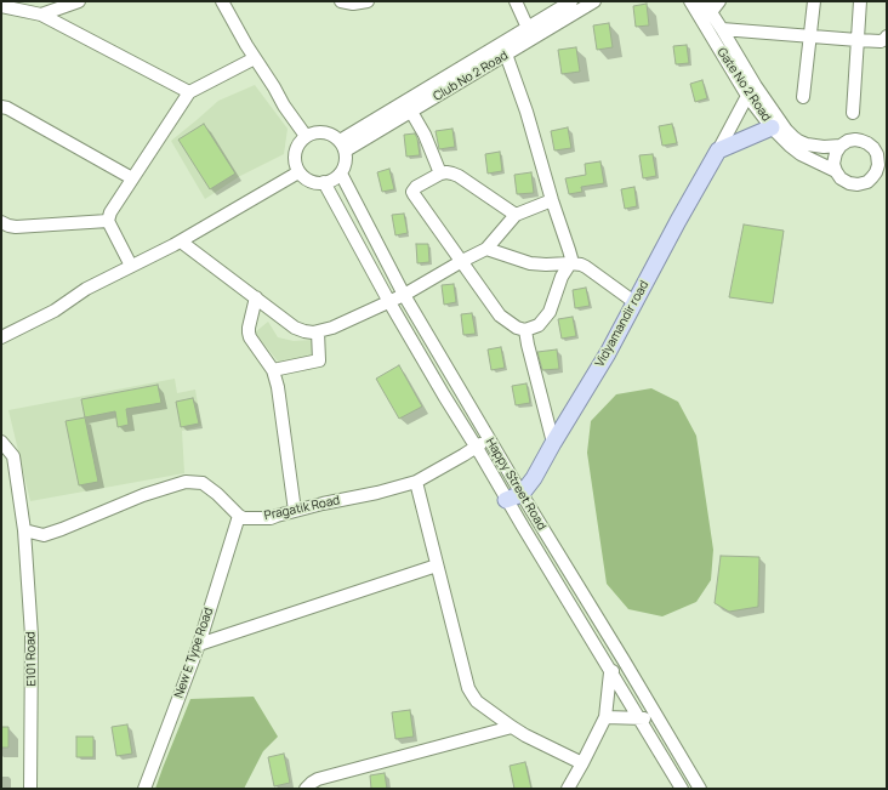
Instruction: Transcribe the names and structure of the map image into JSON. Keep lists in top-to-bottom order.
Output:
{
  "streets": {
    "main road": ["Vidyamandir road"],
    "street": [
      "Club No 2 Road",
      "Gate No 2 Road",
      "Happy Street Road",
      "Pragatik Road",
      "New E Type Road",
      "E101 Road"
    ]
  },
  "crossings": [
    ["Club No 2 Road", "Happy Street Road"],
    ["Vidyamandir road", "Happy Street Road"],
    ["Happy Street Road", "Pragatik Road"],
    ["Pragatik Road", "New E Type Road"]
  ]
}
